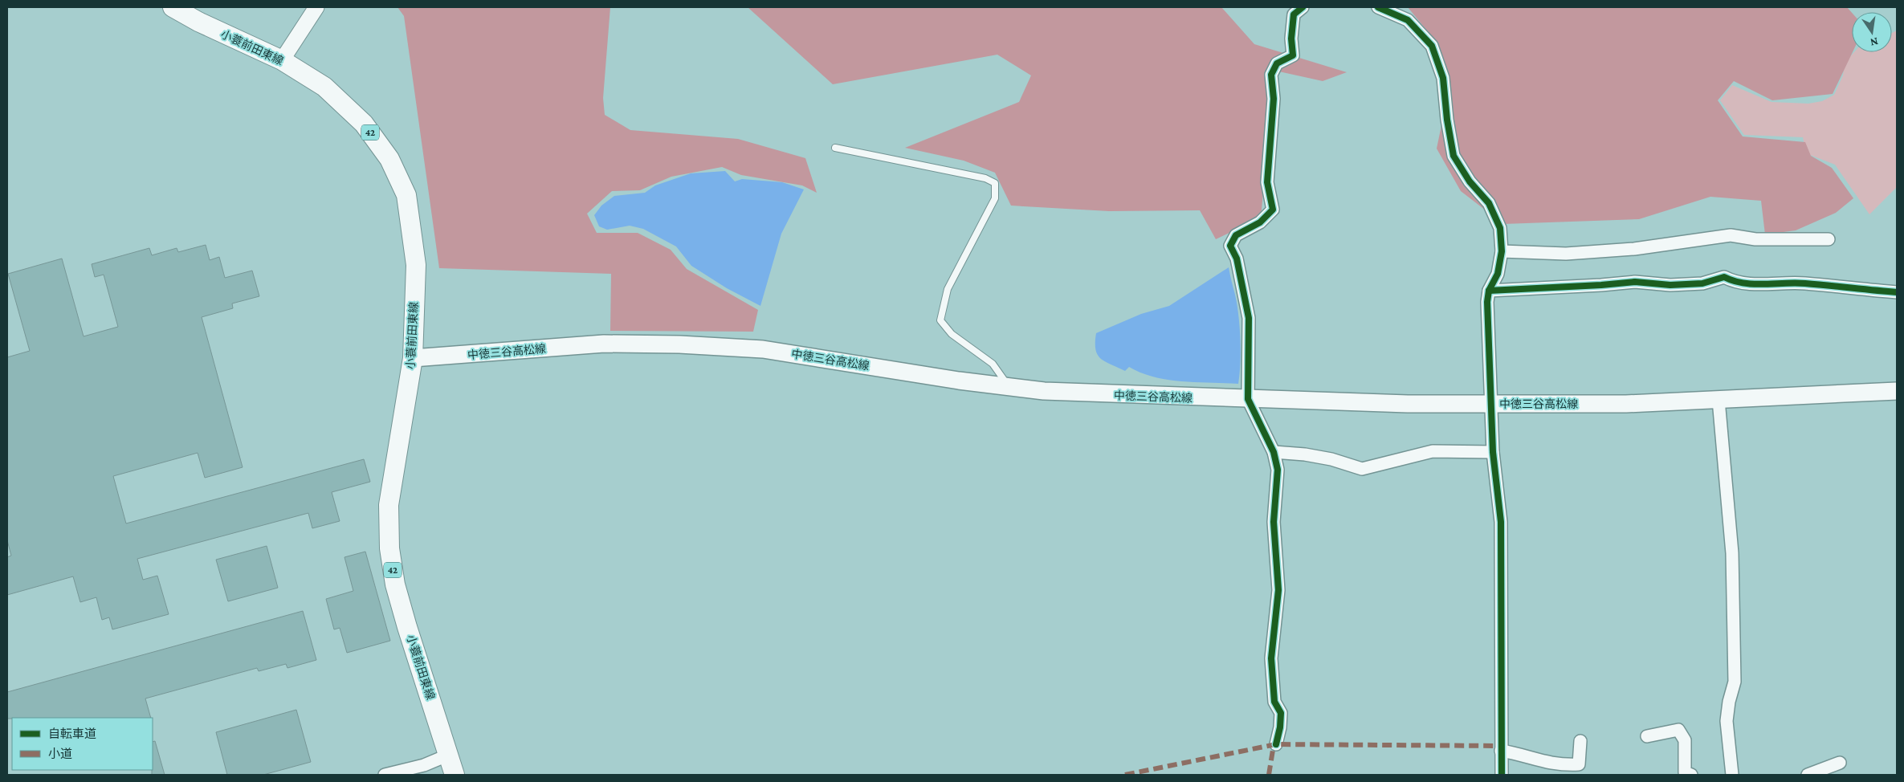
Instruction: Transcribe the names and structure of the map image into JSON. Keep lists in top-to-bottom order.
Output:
{
  "streets": {
    "main road": ["小蓑前田東線", "42", "中徳三谷高松線"]
  },
  "crossings": [
    ["小蓑前田東線", "中徳三谷高松線"]
  ],
  "legend": ["自転車道", "小道"],
  "north": "bottom"
}
